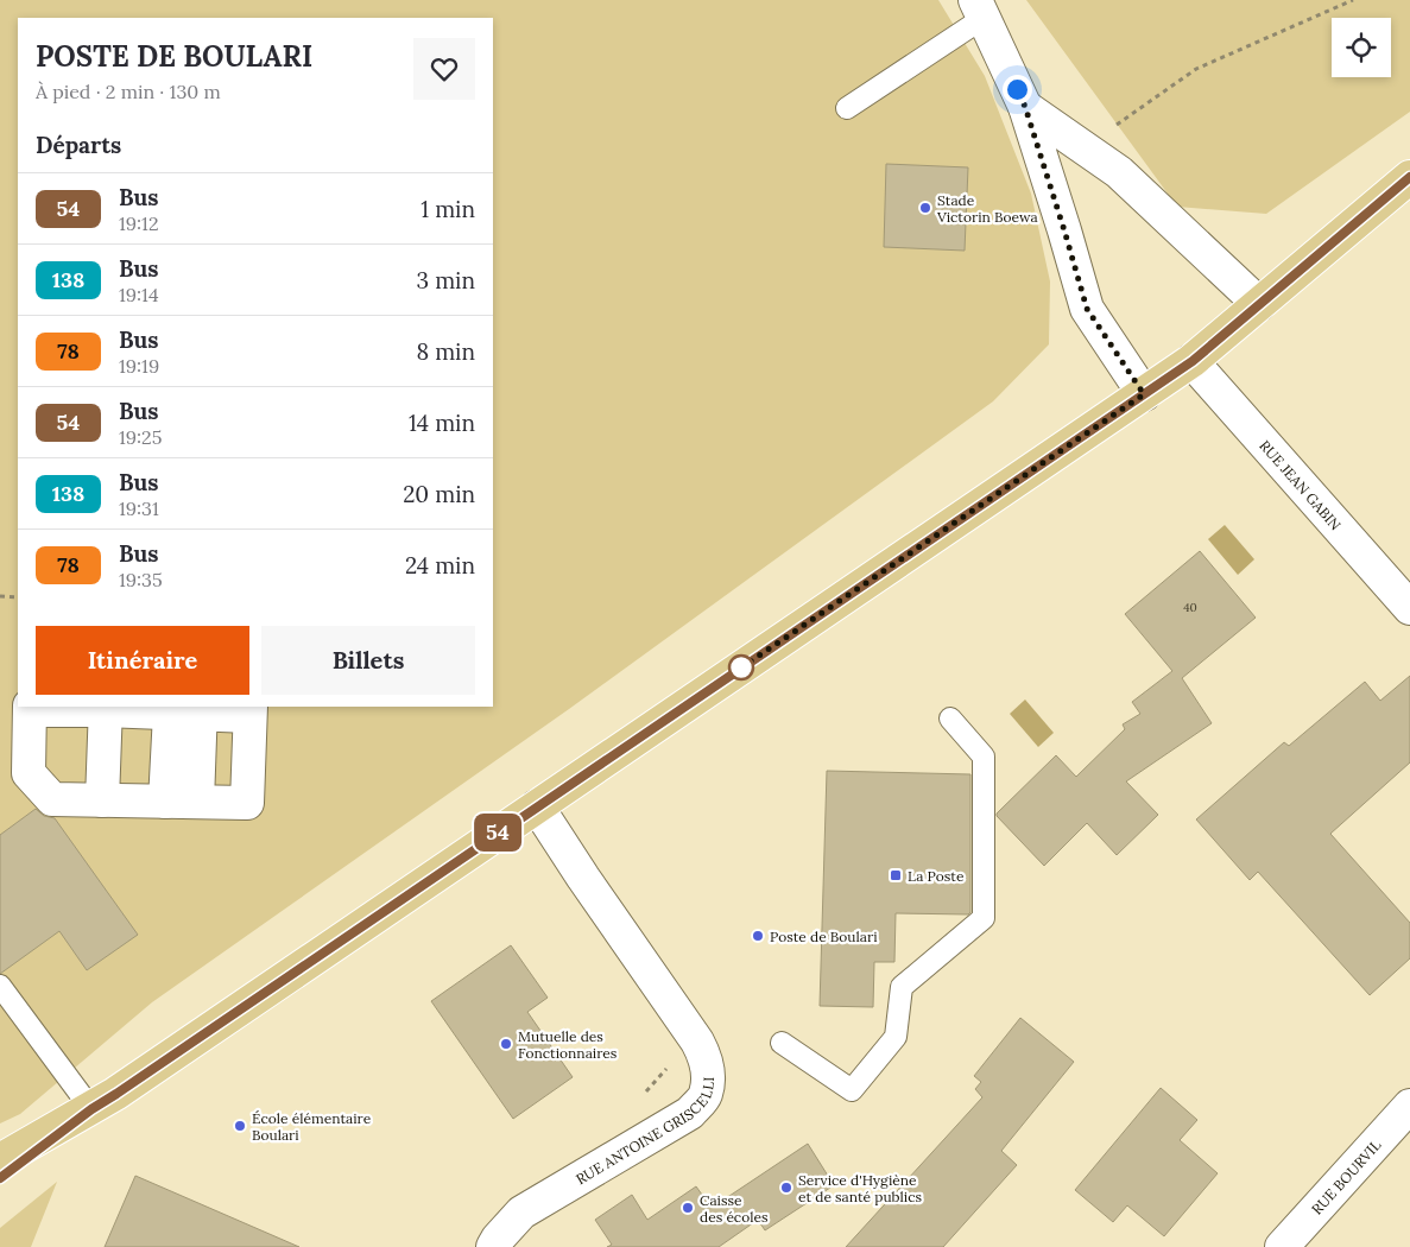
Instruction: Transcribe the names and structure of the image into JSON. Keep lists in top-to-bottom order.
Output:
{
  "streets": {
    "street": ["RUE JEAN GABIN", "RUE ANTOINE GRISCELLI", "RUE BOURVIL"]
  },
  "places": {
    "other": [
      "Stade Victorin Boewa",
      "Poste de Boulari",
      "Mutuelle des Fonctionnaires",
      "École élémentaire Boulari",
      "Service d'Hygiène et de santé publics",
      "Caisse des écoles"
    ],
    "transit": ["La Poste"]
  },
  "lines": ["bus line 54"],
  "house_numbers": ["40"],
  "page": {
    "on_map": "54",
    "heading": [
      ["POSTE DE BOULARI", "À pied · 2 min · 130 m"],
      "Départs"
    ],
    "list": [
      {
        "mark": "54",
        "name": "Bus",
        "note": "19:12",
        "value": "1 min"
      },
      {
        "mark": "138",
        "name": "Bus",
        "note": "19:14",
        "value": "3 min"
      },
      {
        "mark": "78",
        "name": "Bus",
        "note": "19:19",
        "value": "8 min"
      },
      {
        "mark": "54",
        "name": "Bus",
        "note": "19:25",
        "value": "14 min"
      },
      {
        "mark": "138",
        "name": "Bus",
        "note": "19:31",
        "value": "20 min"
      },
      {
        "mark": "78",
        "name": "Bus",
        "note": "19:35",
        "value": "24 min"
      }
    ],
    "buttons": ["Itinéraire", "Billets"]
  }
}
